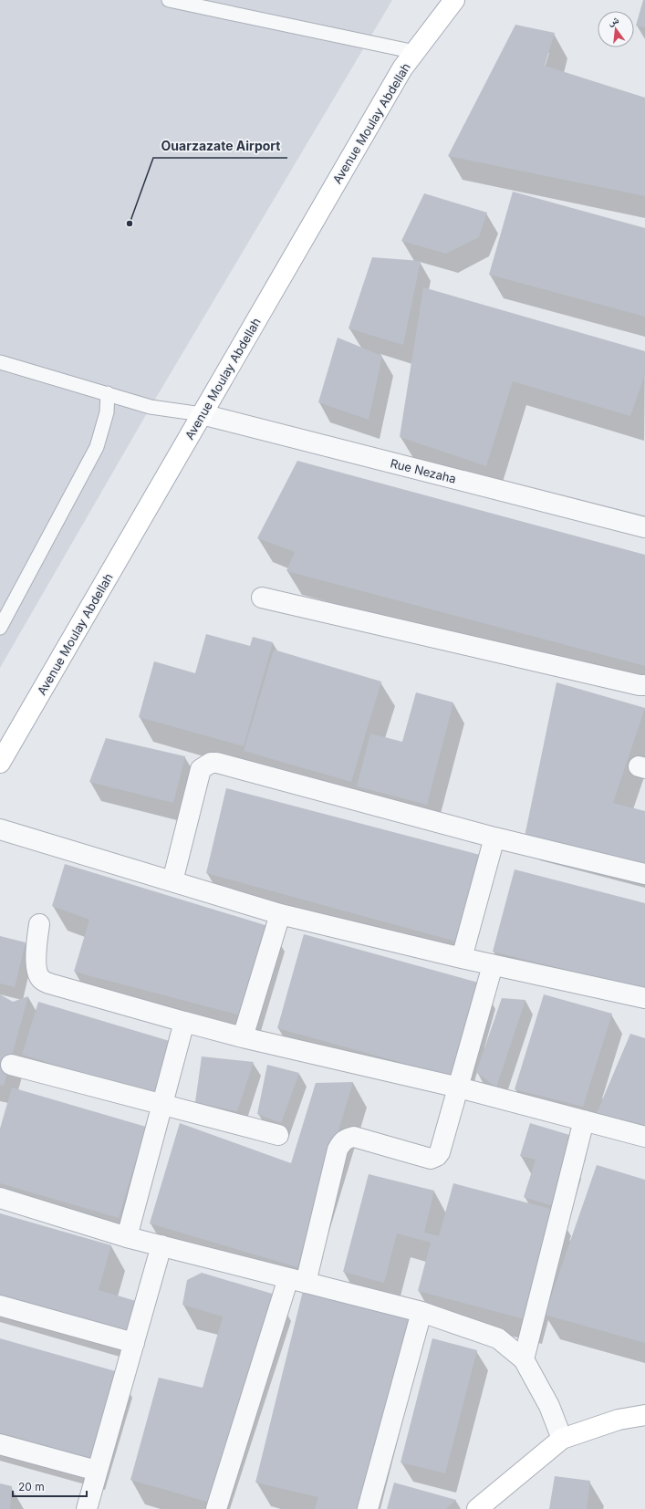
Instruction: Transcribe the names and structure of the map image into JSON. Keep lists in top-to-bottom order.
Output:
{
  "streets": {
    "main road": ["Avenue Moulay Abdellah"],
    "street": ["Rue Nezaha"]
  },
  "crossings": [
    ["Avenue Moulay Abdellah", "Rue Nezaha"]
  ],
  "places": ["Ouarzazate Airport"],
  "scale_bar": "20 m",
  "north": "top"
}
